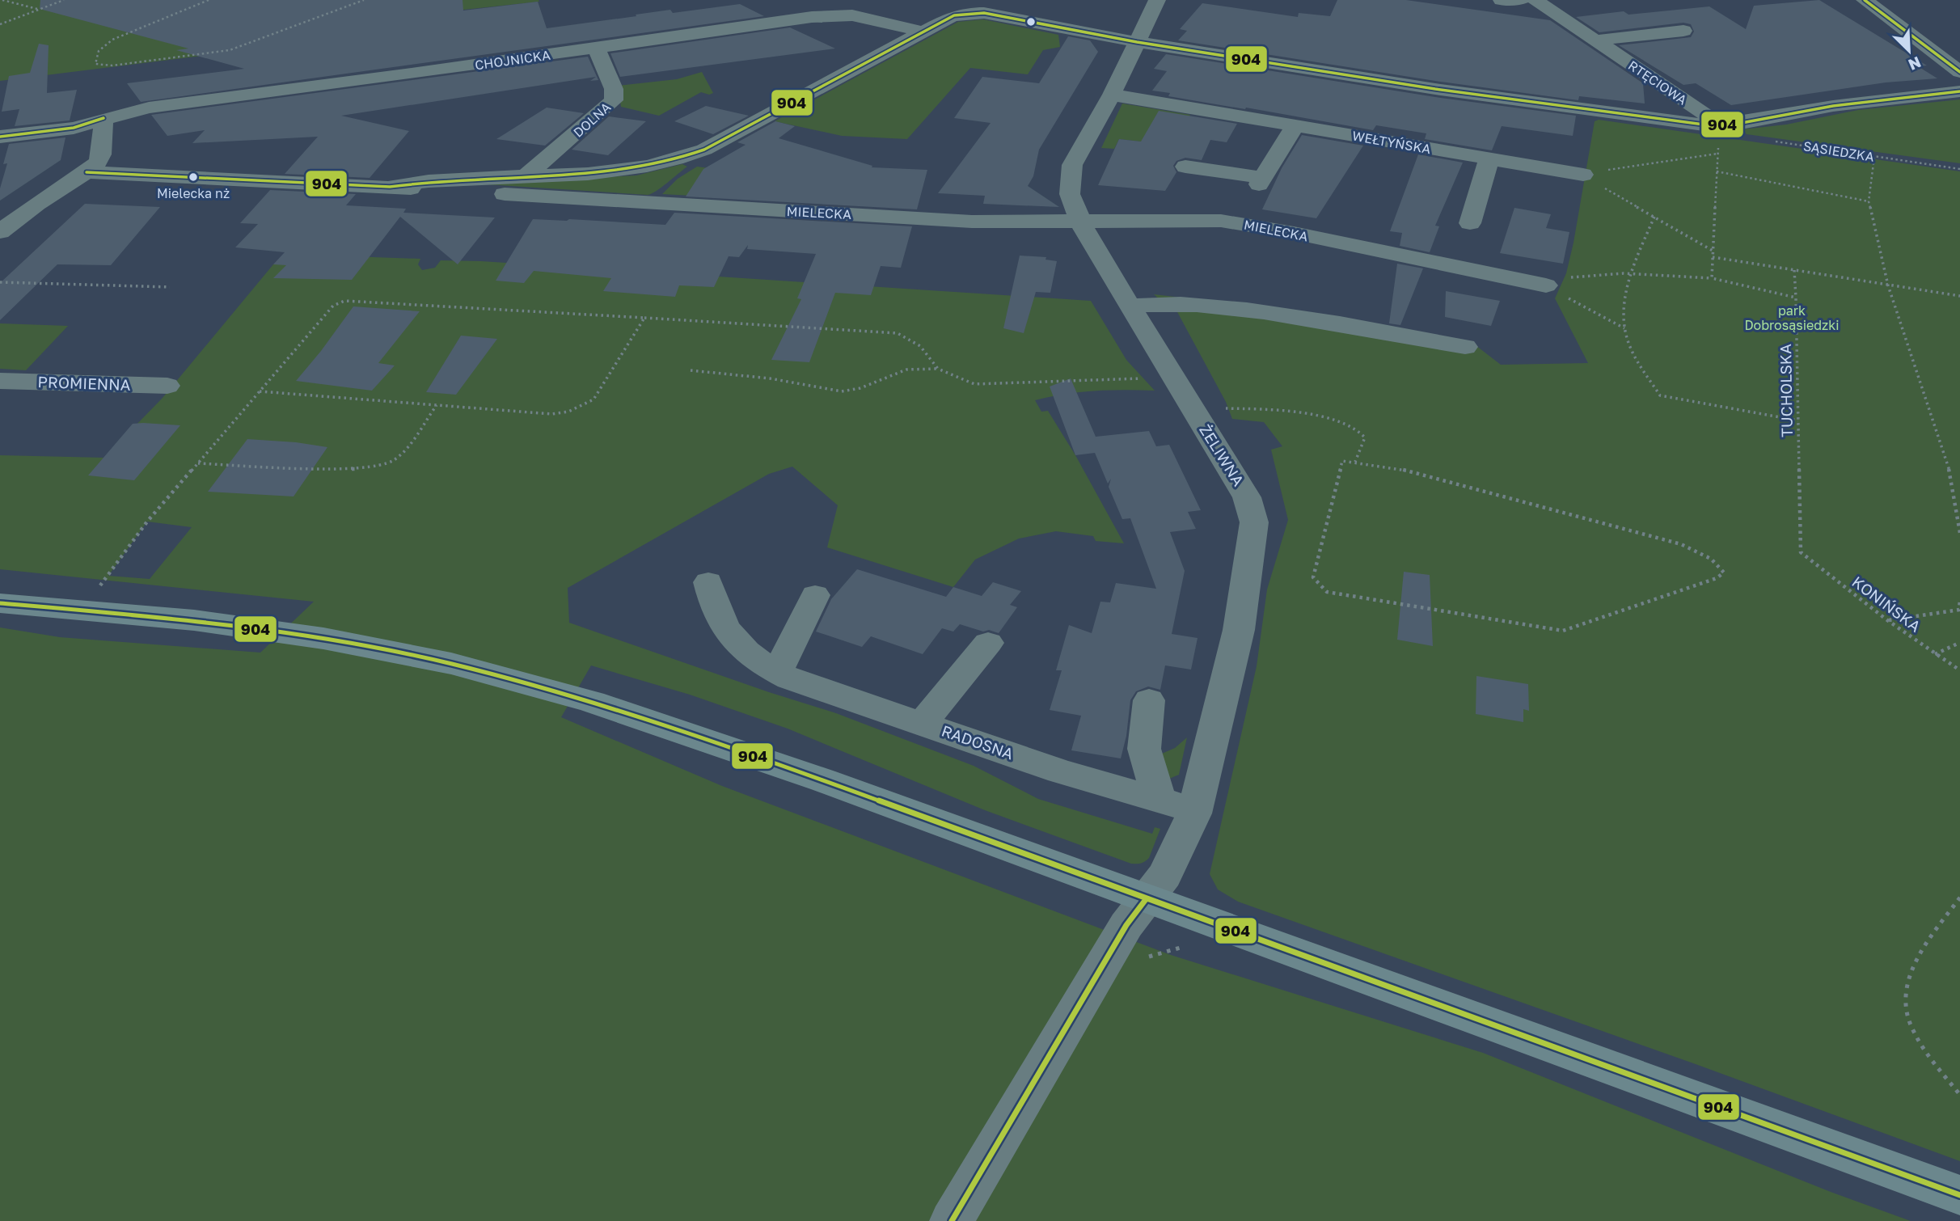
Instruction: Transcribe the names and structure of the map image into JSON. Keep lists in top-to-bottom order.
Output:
{
  "streets": {
    "street": [
      "CHOJNICKA",
      "RTĘCIOWA",
      "DOLNA",
      "WEŁTYŃSKA",
      "MIELECKA",
      "PROMIENNA",
      "ŻELIWNA",
      "RADOSNA"
    ],
    "path": ["SĄSIEDZKA", "TUCHOLSKA", "KONIŃSKA"]
  },
  "crossings": [
    ["CHOJNICKA", "DOLNA"],
    ["RTĘCIOWA", "SĄSIEDZKA"],
    ["WEŁTYŃSKA", "ŻELIWNA"],
    ["MIELECKA", "ŻELIWNA"],
    ["TUCHOLSKA", "KONIŃSKA"],
    ["ŻELIWNA", "RADOSNA"]
  ],
  "parks": ["park Dobrosąsiedzki"],
  "places": ["Mielecka nż"],
  "lines": ["transit line 904"],
  "north": "bottom right"
}
